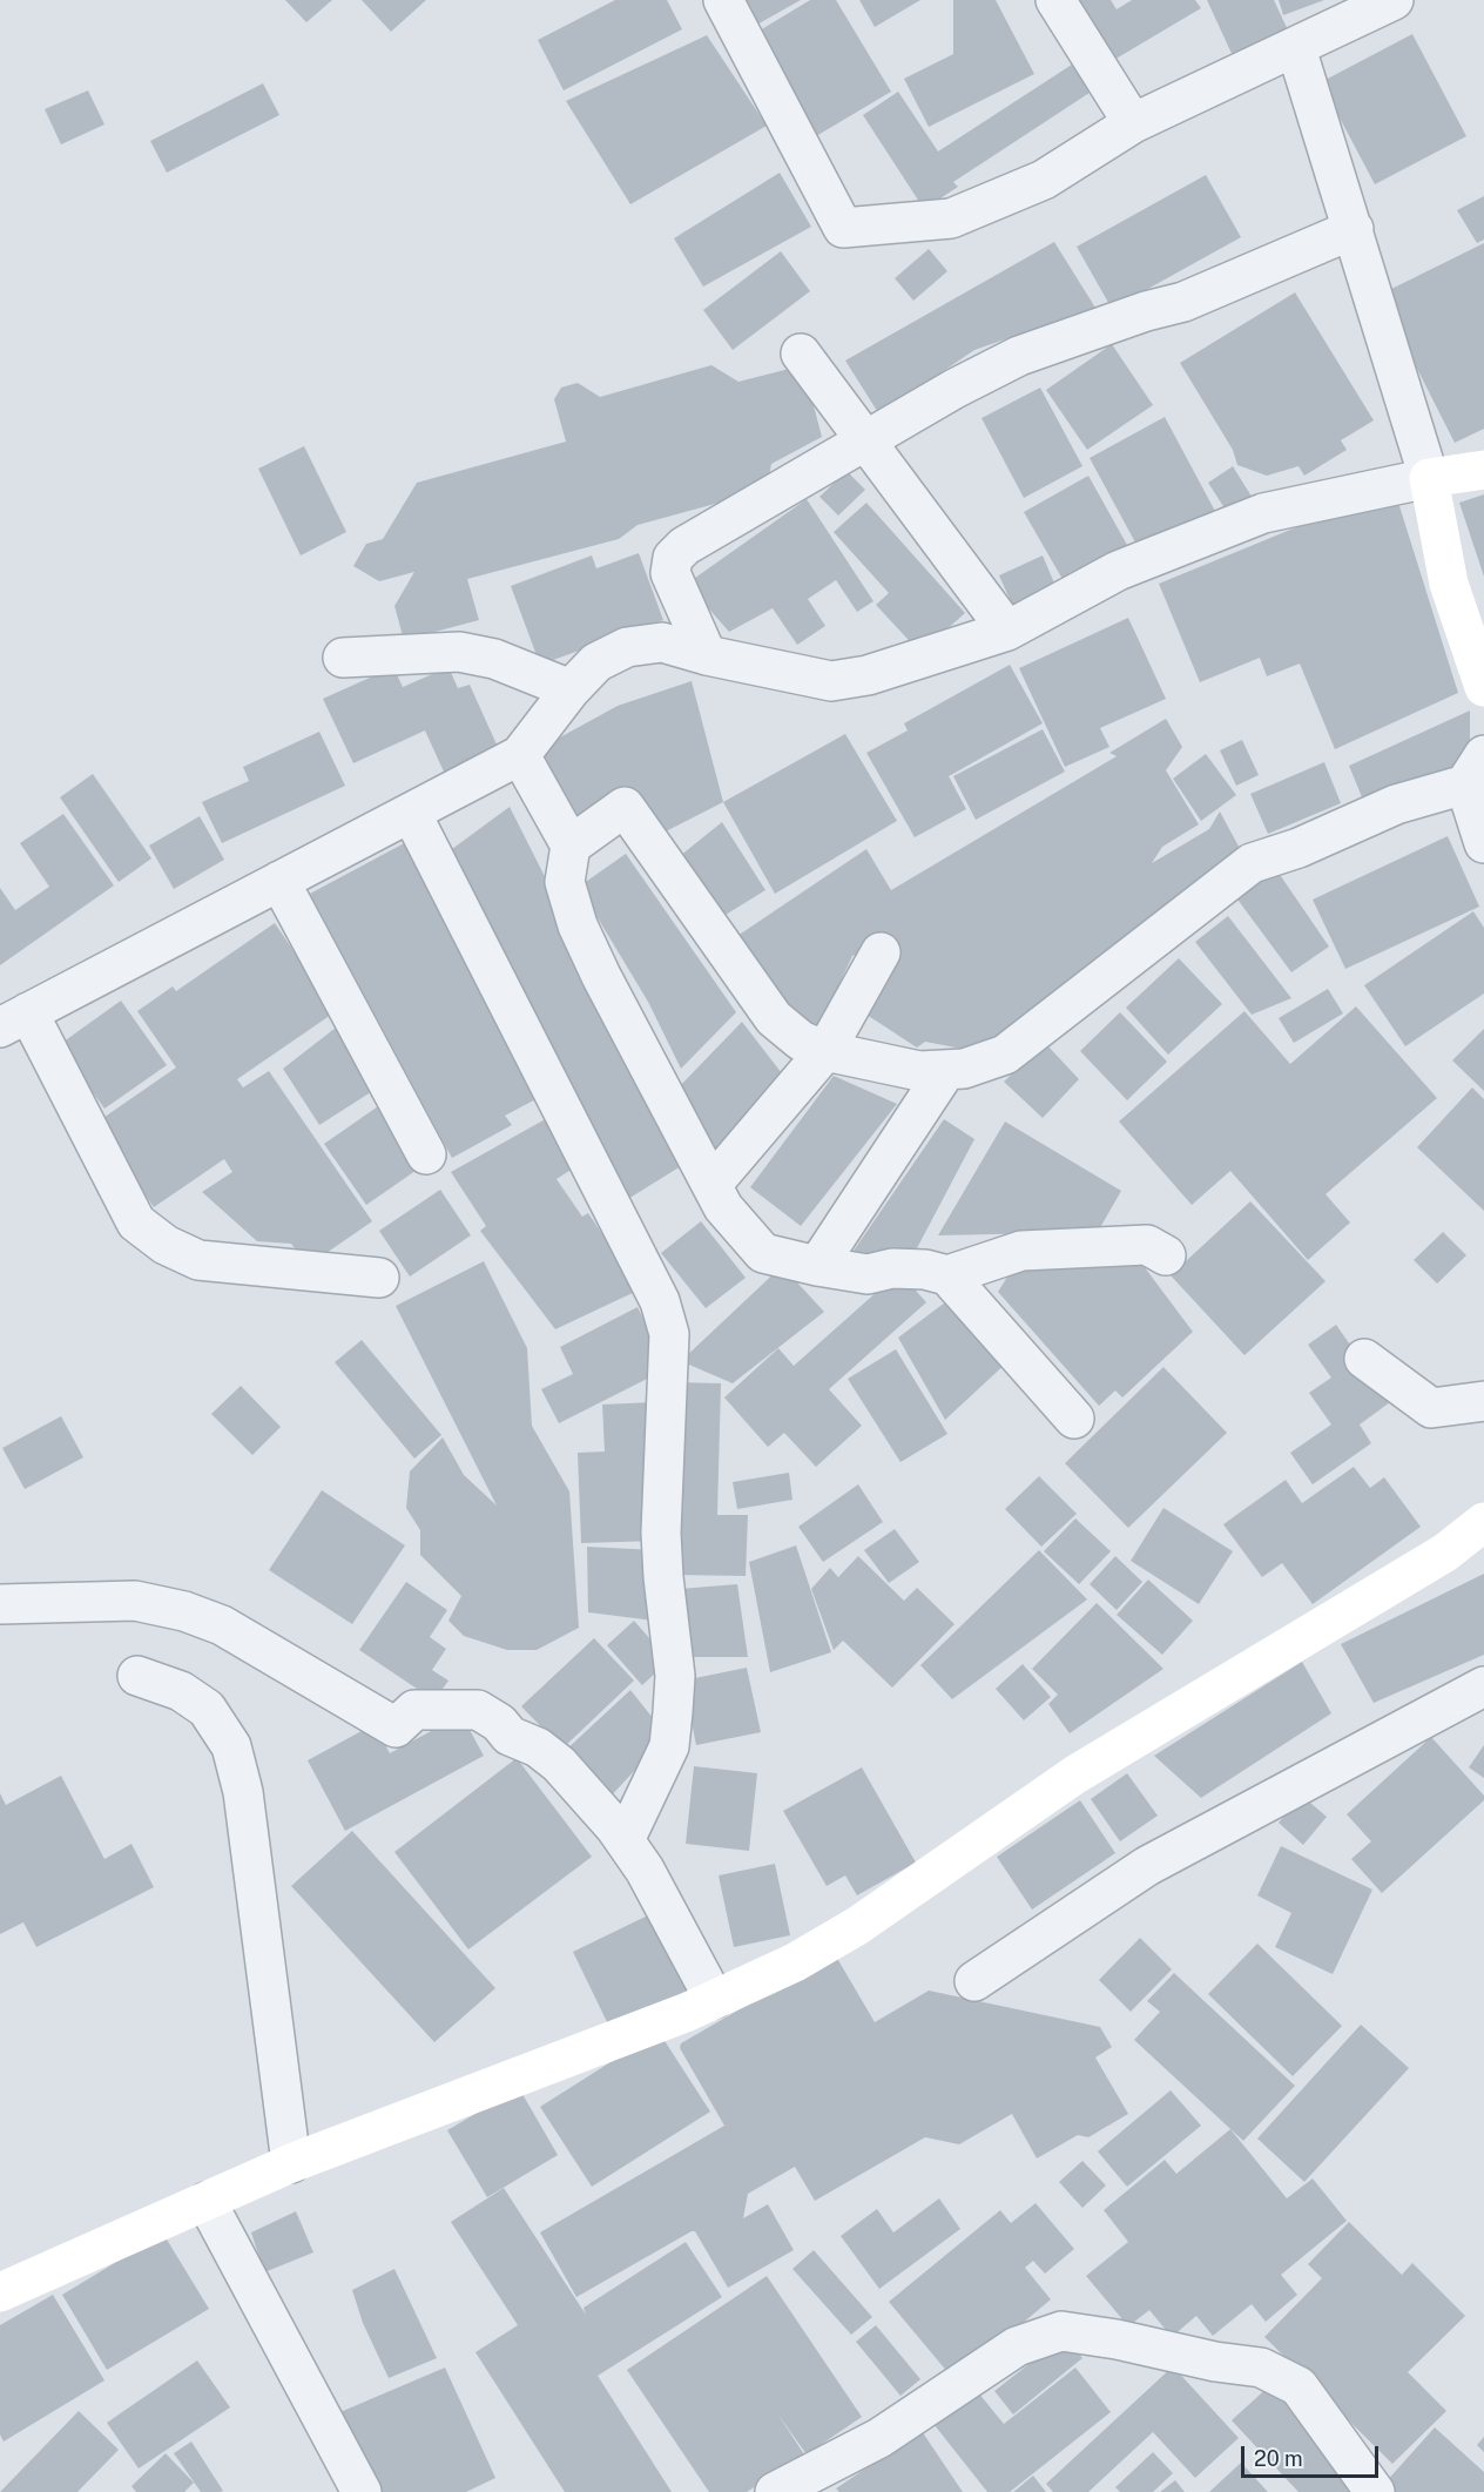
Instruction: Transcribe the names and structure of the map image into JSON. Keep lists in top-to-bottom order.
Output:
{
  "scale_bar": "20 m"
}
